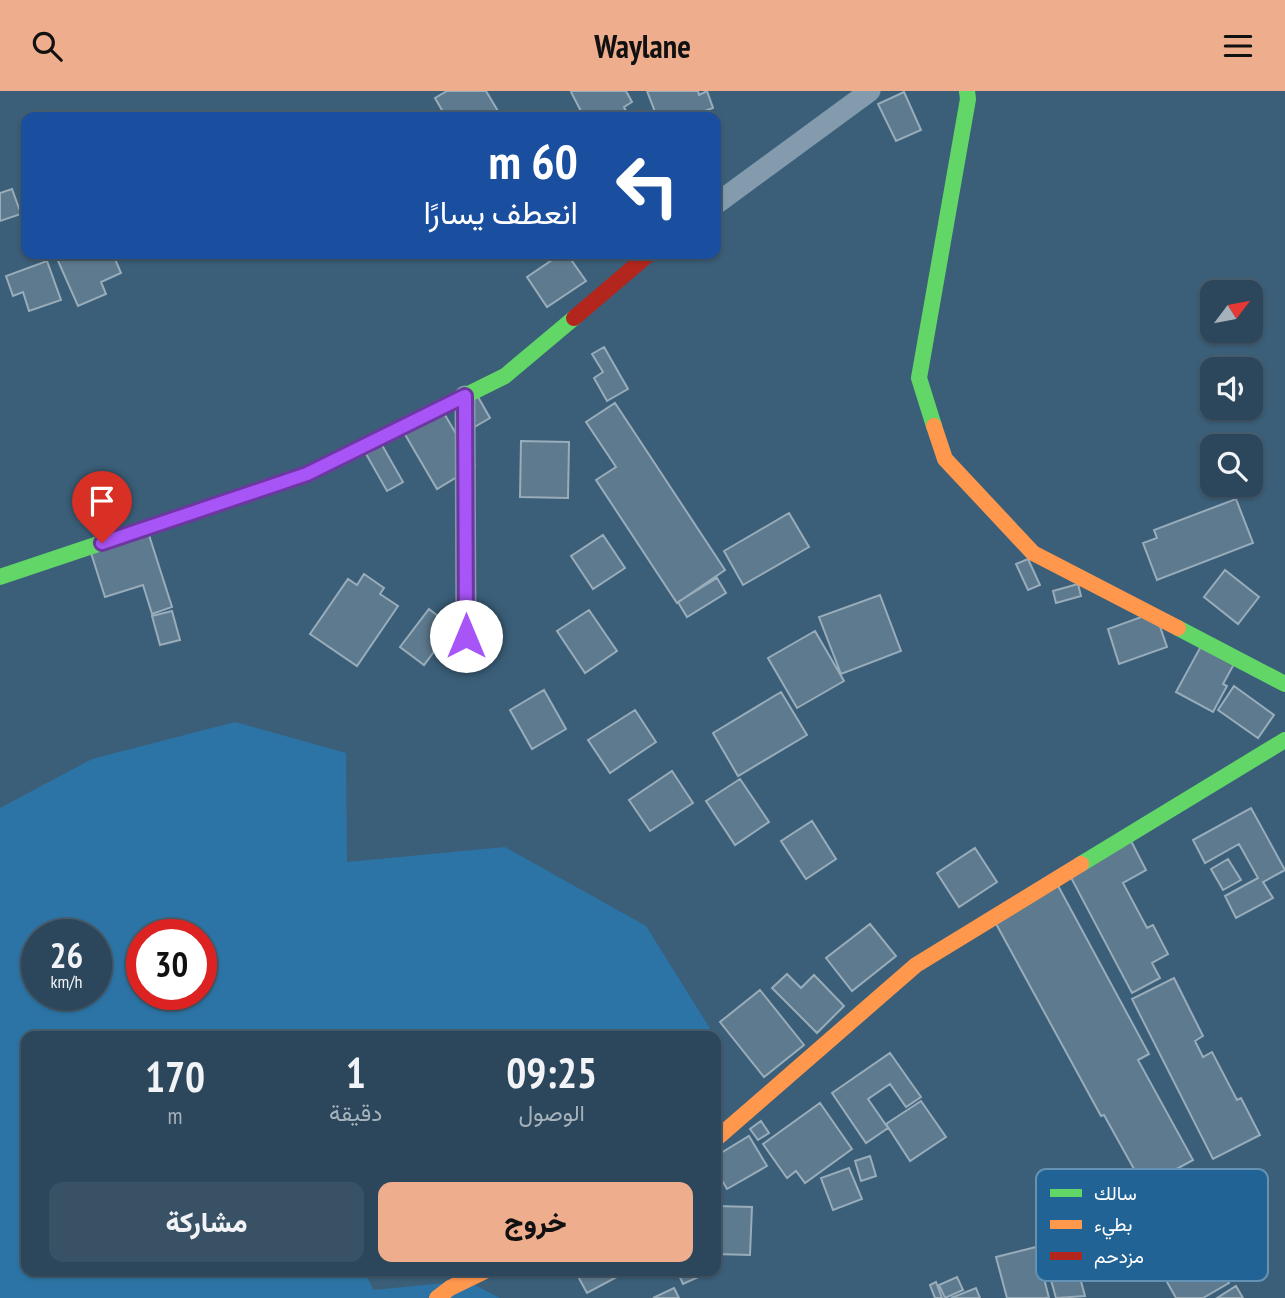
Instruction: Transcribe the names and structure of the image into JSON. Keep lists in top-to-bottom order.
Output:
{
  "legend": ["سالك", "بطيء", "مزدحم"],
  "north": "top right",
  "page": {
    "header": "Waylane",
    "turn": ["60 m", "انعطف يسارًا"],
    "speed": "26 km/h",
    "limit": "30",
    "eta": [
      "09:25",
      "الوصول",
      "1",
      "دقيقة",
      "170",
      "m"
    ],
    "buttons": ["خروج", "مشاركة"]
  }
}
